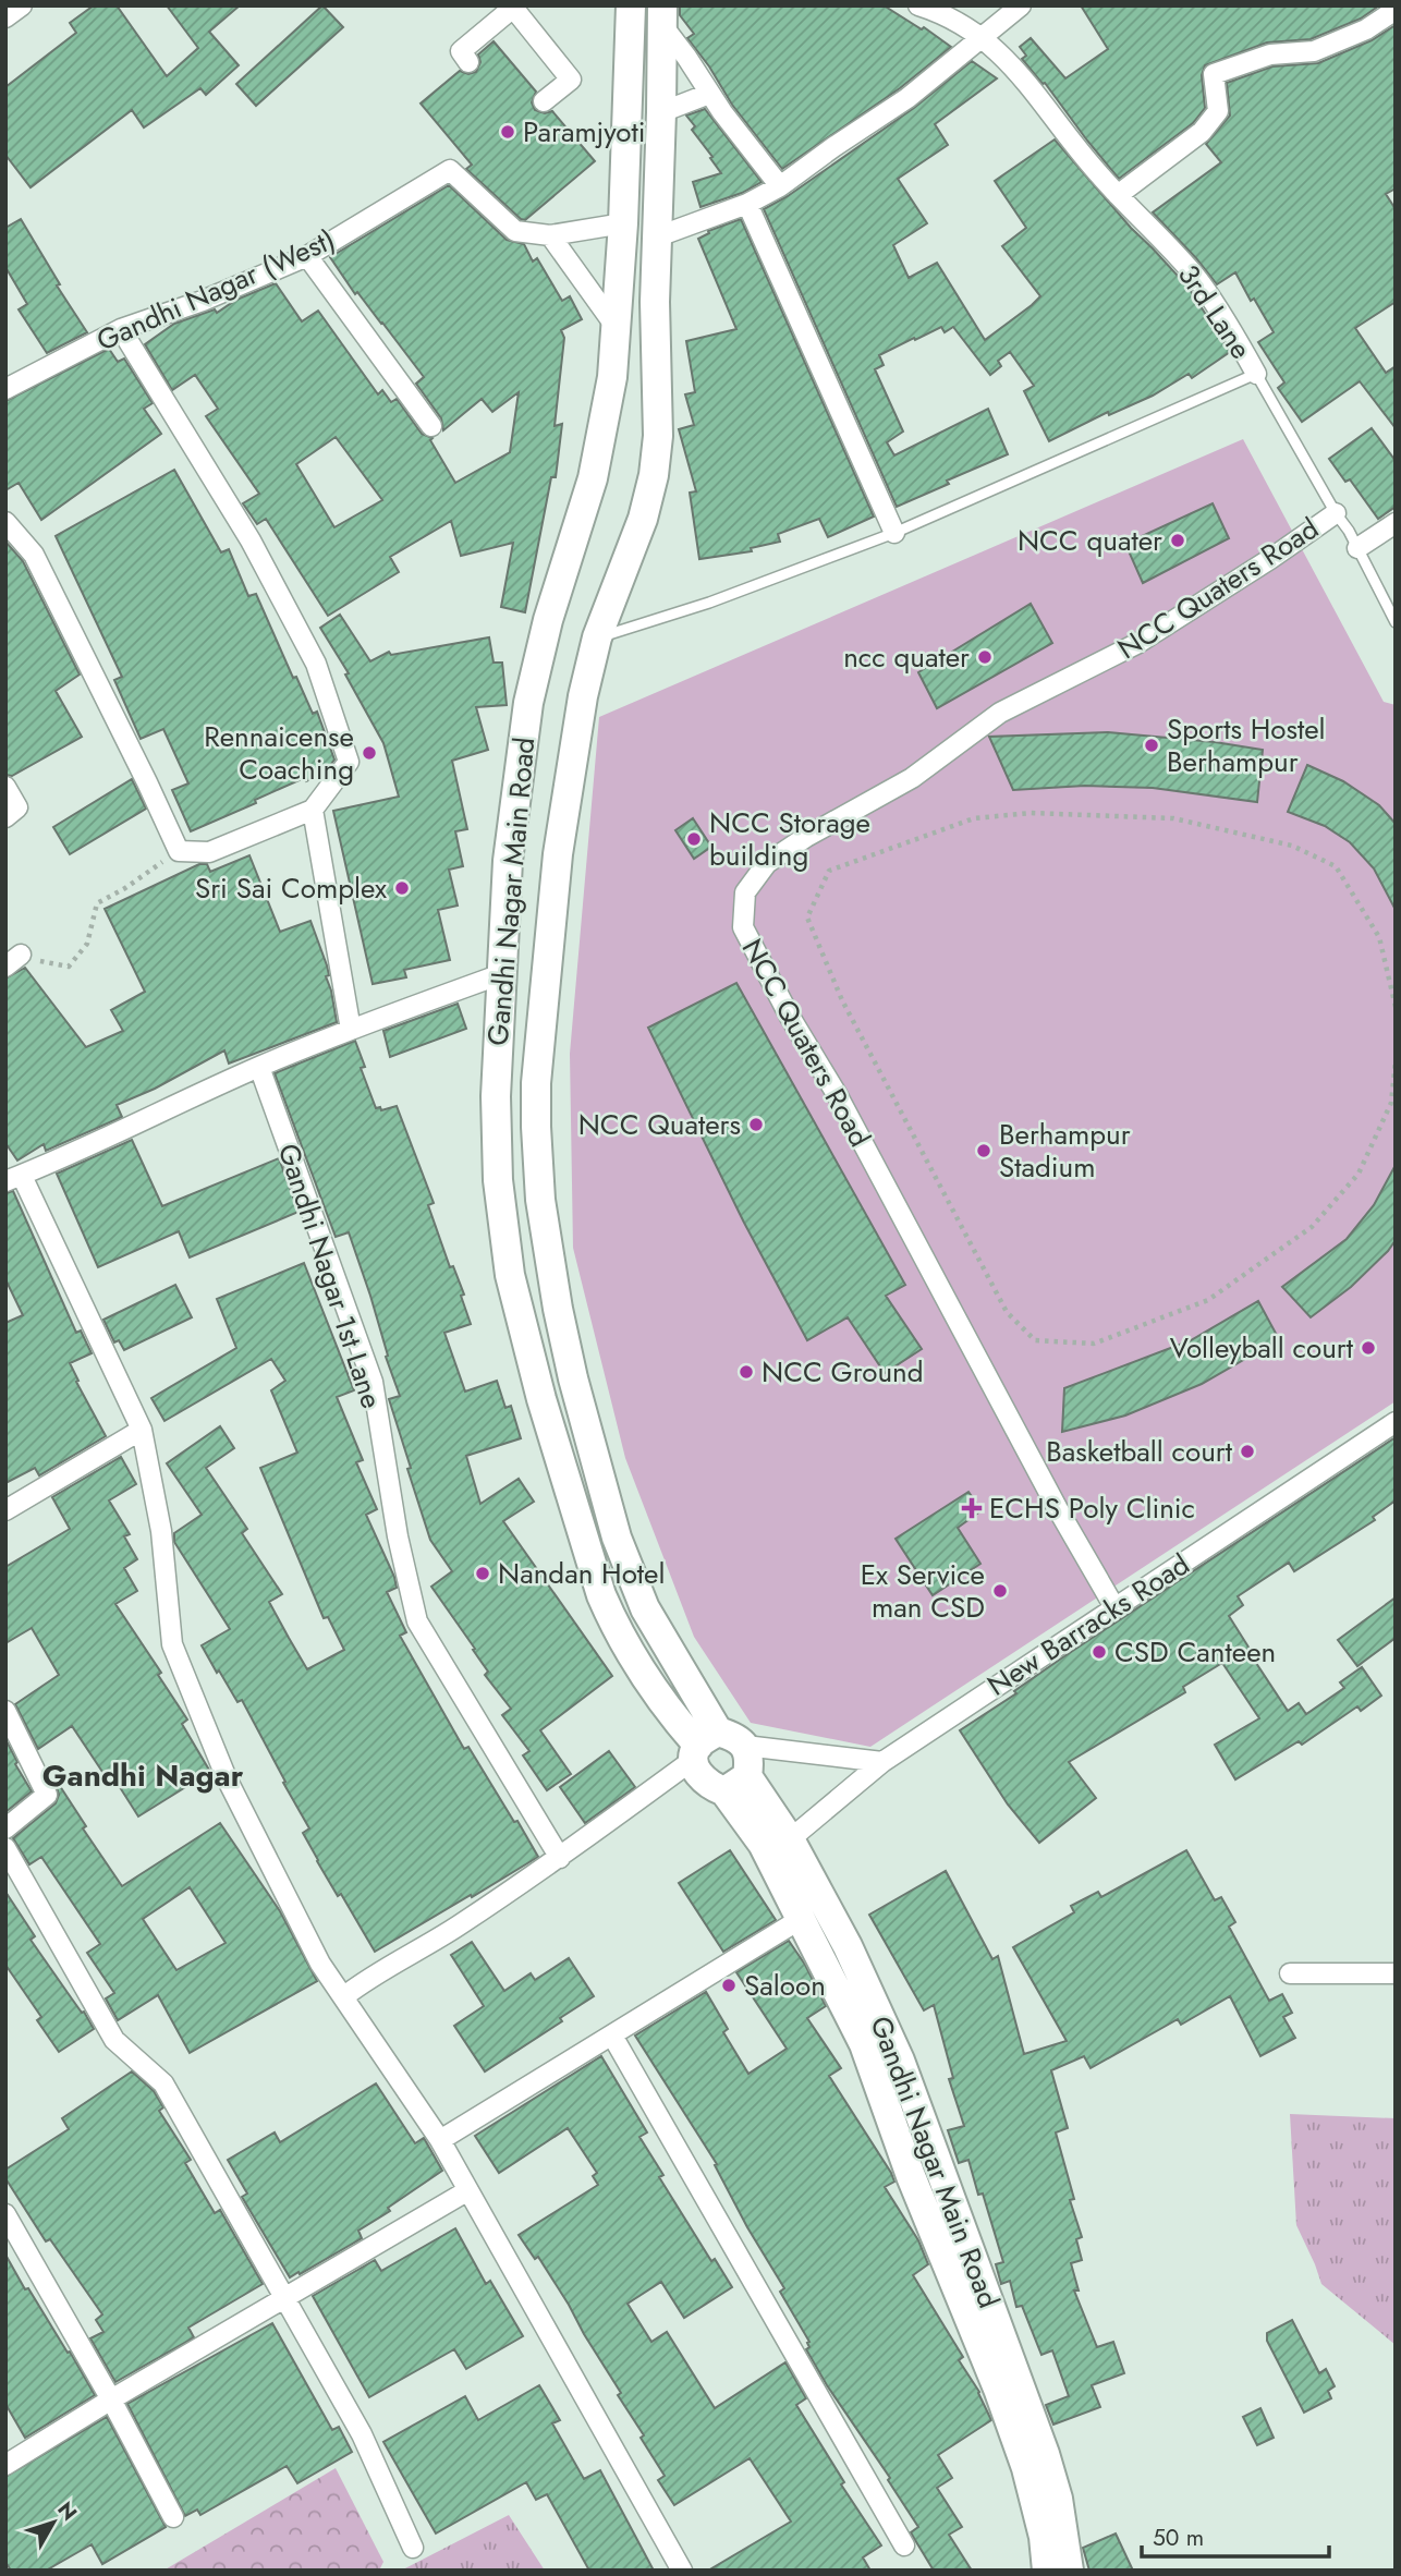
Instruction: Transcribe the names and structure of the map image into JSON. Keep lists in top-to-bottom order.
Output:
{
  "streets": {
    "street": [
      "Gandhi Nagar (West)",
      "3rd Lane",
      "NCC Quaters Road",
      "Gandhi Nagar Main Road",
      "Gandhi Nagar 1st Lane",
      "New Barracks Road"
    ]
  },
  "crossings": [
    ["Gandhi Nagar (West)", "Gandhi Nagar Main Road"],
    ["3rd Lane", "NCC Quaters Road"],
    ["NCC Quaters Road", "New Barracks Road"],
    ["Gandhi Nagar Main Road", "New Barracks Road"]
  ],
  "districts": ["Gandhi Nagar"],
  "places": {
    "other": [
      "Paramjyoti",
      "NCC quater",
      "ncc quater",
      "Sports Hostel Berhampur",
      "Rennaicense Coaching",
      "NCC Storage building",
      "Sri Sai Complex",
      "NCC Quaters",
      "Berhampur Stadium",
      "Volleyball court",
      "NCC Ground",
      "Basketball court",
      "Nandan Hotel",
      "Ex Service man CSD",
      "CSD Canteen",
      "Saloon"
    ],
    "health": ["ECHS Poly Clinic"]
  },
  "scale_bar": "50 m",
  "north": "top right"
}
